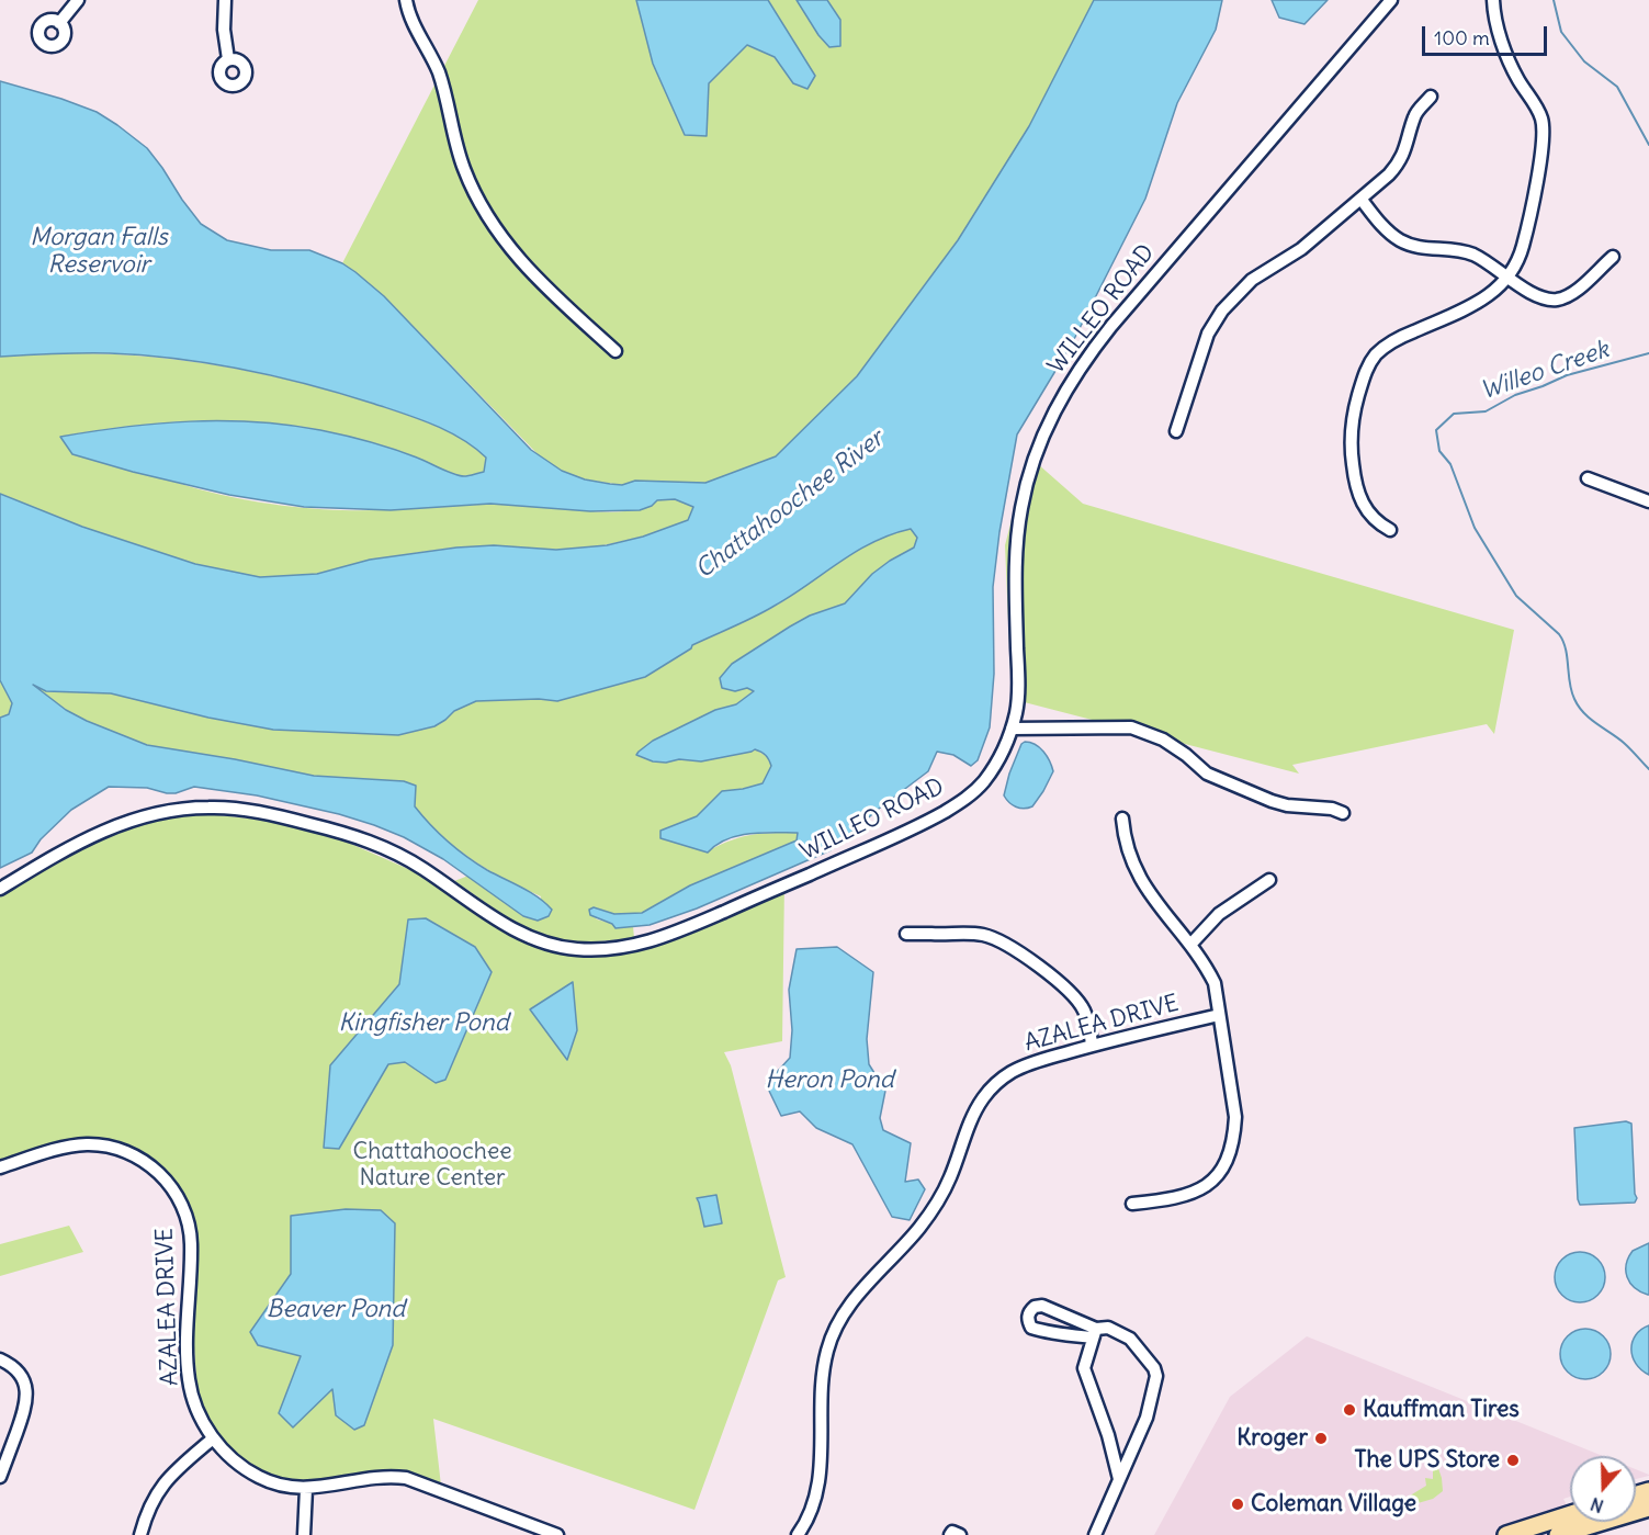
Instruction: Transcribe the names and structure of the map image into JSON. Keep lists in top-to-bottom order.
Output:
{
  "streets": {
    "street": ["WILLEO ROAD", "AZALEA DRIVE"]
  },
  "water": [
    "Morgan Falls Reservoir",
    "Willeo Creek",
    "Chattahoochee River",
    "Kingfisher Pond",
    "Heron Pond",
    "Beaver Pond"
  ],
  "parks": ["Chattahoochee Nature Center"],
  "places": [
    "Kauffman Tires",
    "Kroger",
    "The UPS Store",
    "Coleman Village"
  ],
  "scale_bar": "100 m",
  "north": "bottom"
}
